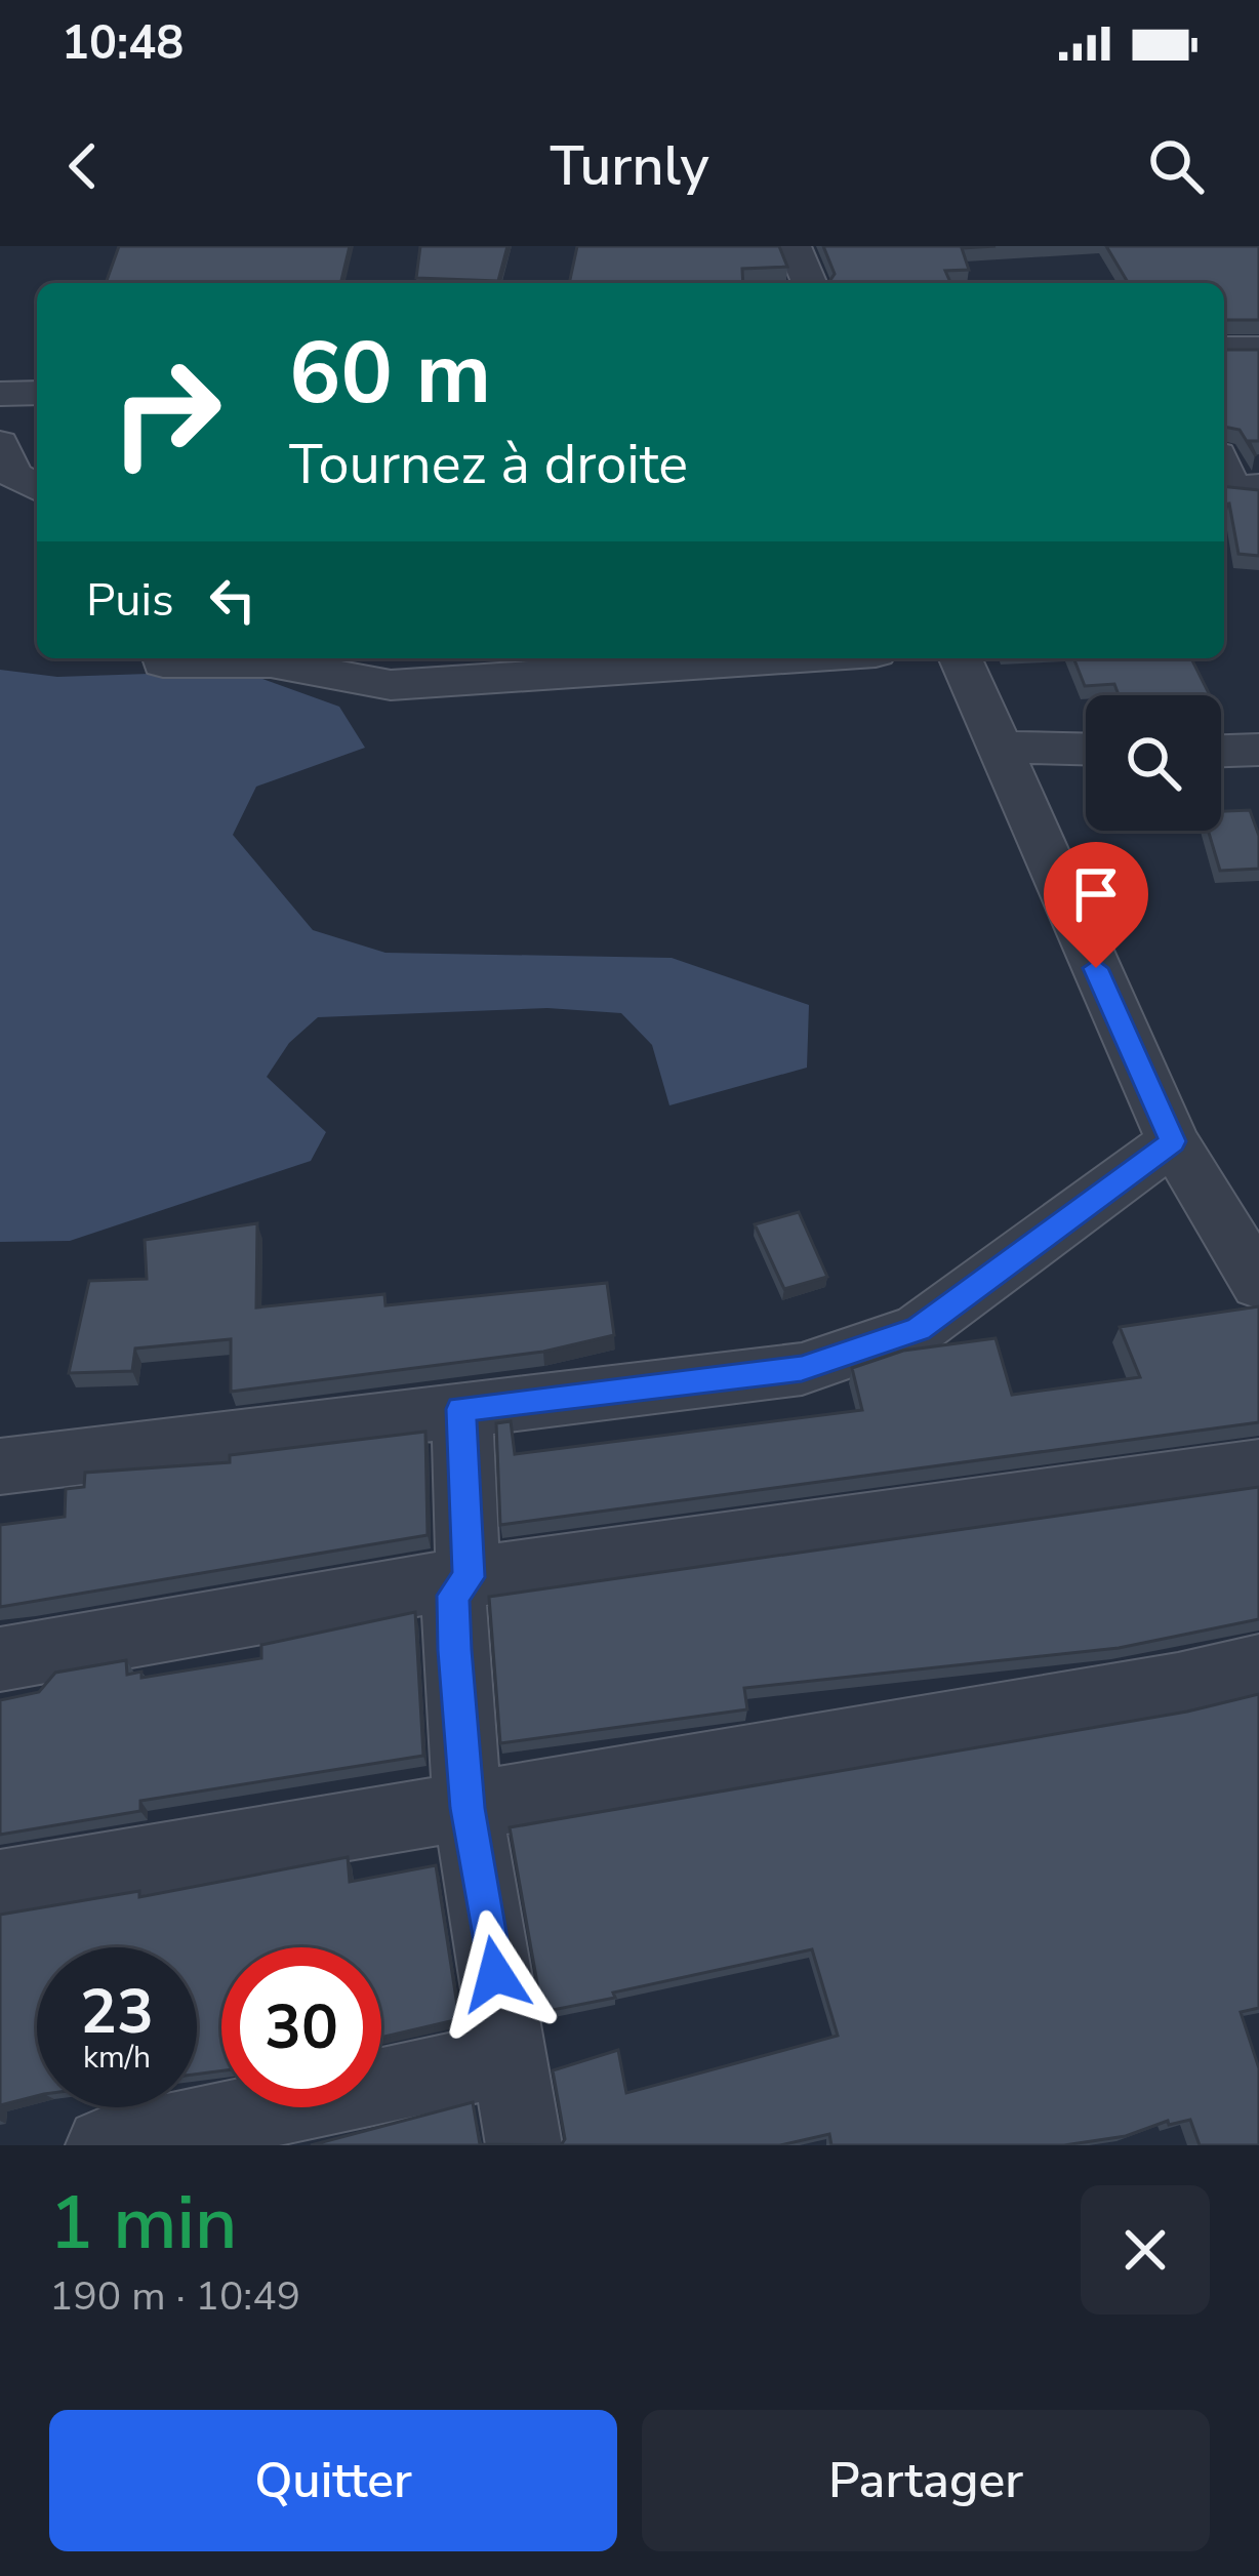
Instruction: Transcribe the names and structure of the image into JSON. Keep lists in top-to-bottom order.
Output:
{
  "page": {
    "status": "10:48",
    "header": "Turnly",
    "turn": ["60 m", "Tournez à droite"],
    "then": "Puis",
    "speed": "23 km/h",
    "limit": "30",
    "heading": ["1 min", "190 m · 10:49"],
    "buttons": ["Quitter", "Partager"]
  }
}
